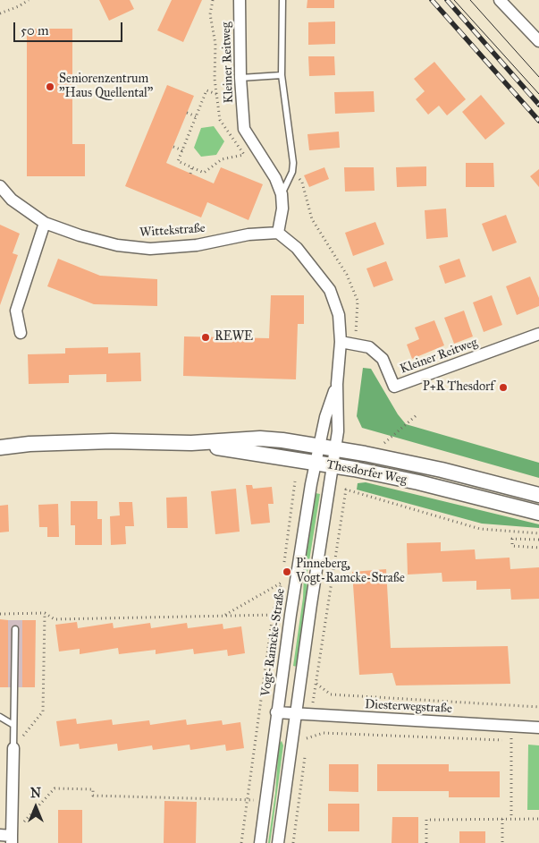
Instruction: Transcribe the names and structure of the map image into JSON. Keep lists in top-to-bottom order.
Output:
{
  "streets": {
    "street": [
      "Kleiner Reitweg",
      "Wittekstraße",
      "Thesdorfer Weg",
      "Vogt-Ramcke-Straße",
      "Diesterwegstraße"
    ]
  },
  "crossings": [
    ["Kleiner Reitweg", "Wittekstraße"],
    ["Thesdorfer Weg", "Vogt-Ramcke-Straße"],
    ["Vogt-Ramcke-Straße", "Diesterwegstraße"]
  ],
  "places": [
    "Seniorenzentrum \"Haus Quellental\"",
    "REWE",
    "P+R Thesdorf",
    "Pinneberg, Vogt-Ramcke-Straße"
  ],
  "scale_bar": "50 m",
  "north": "top"
}
